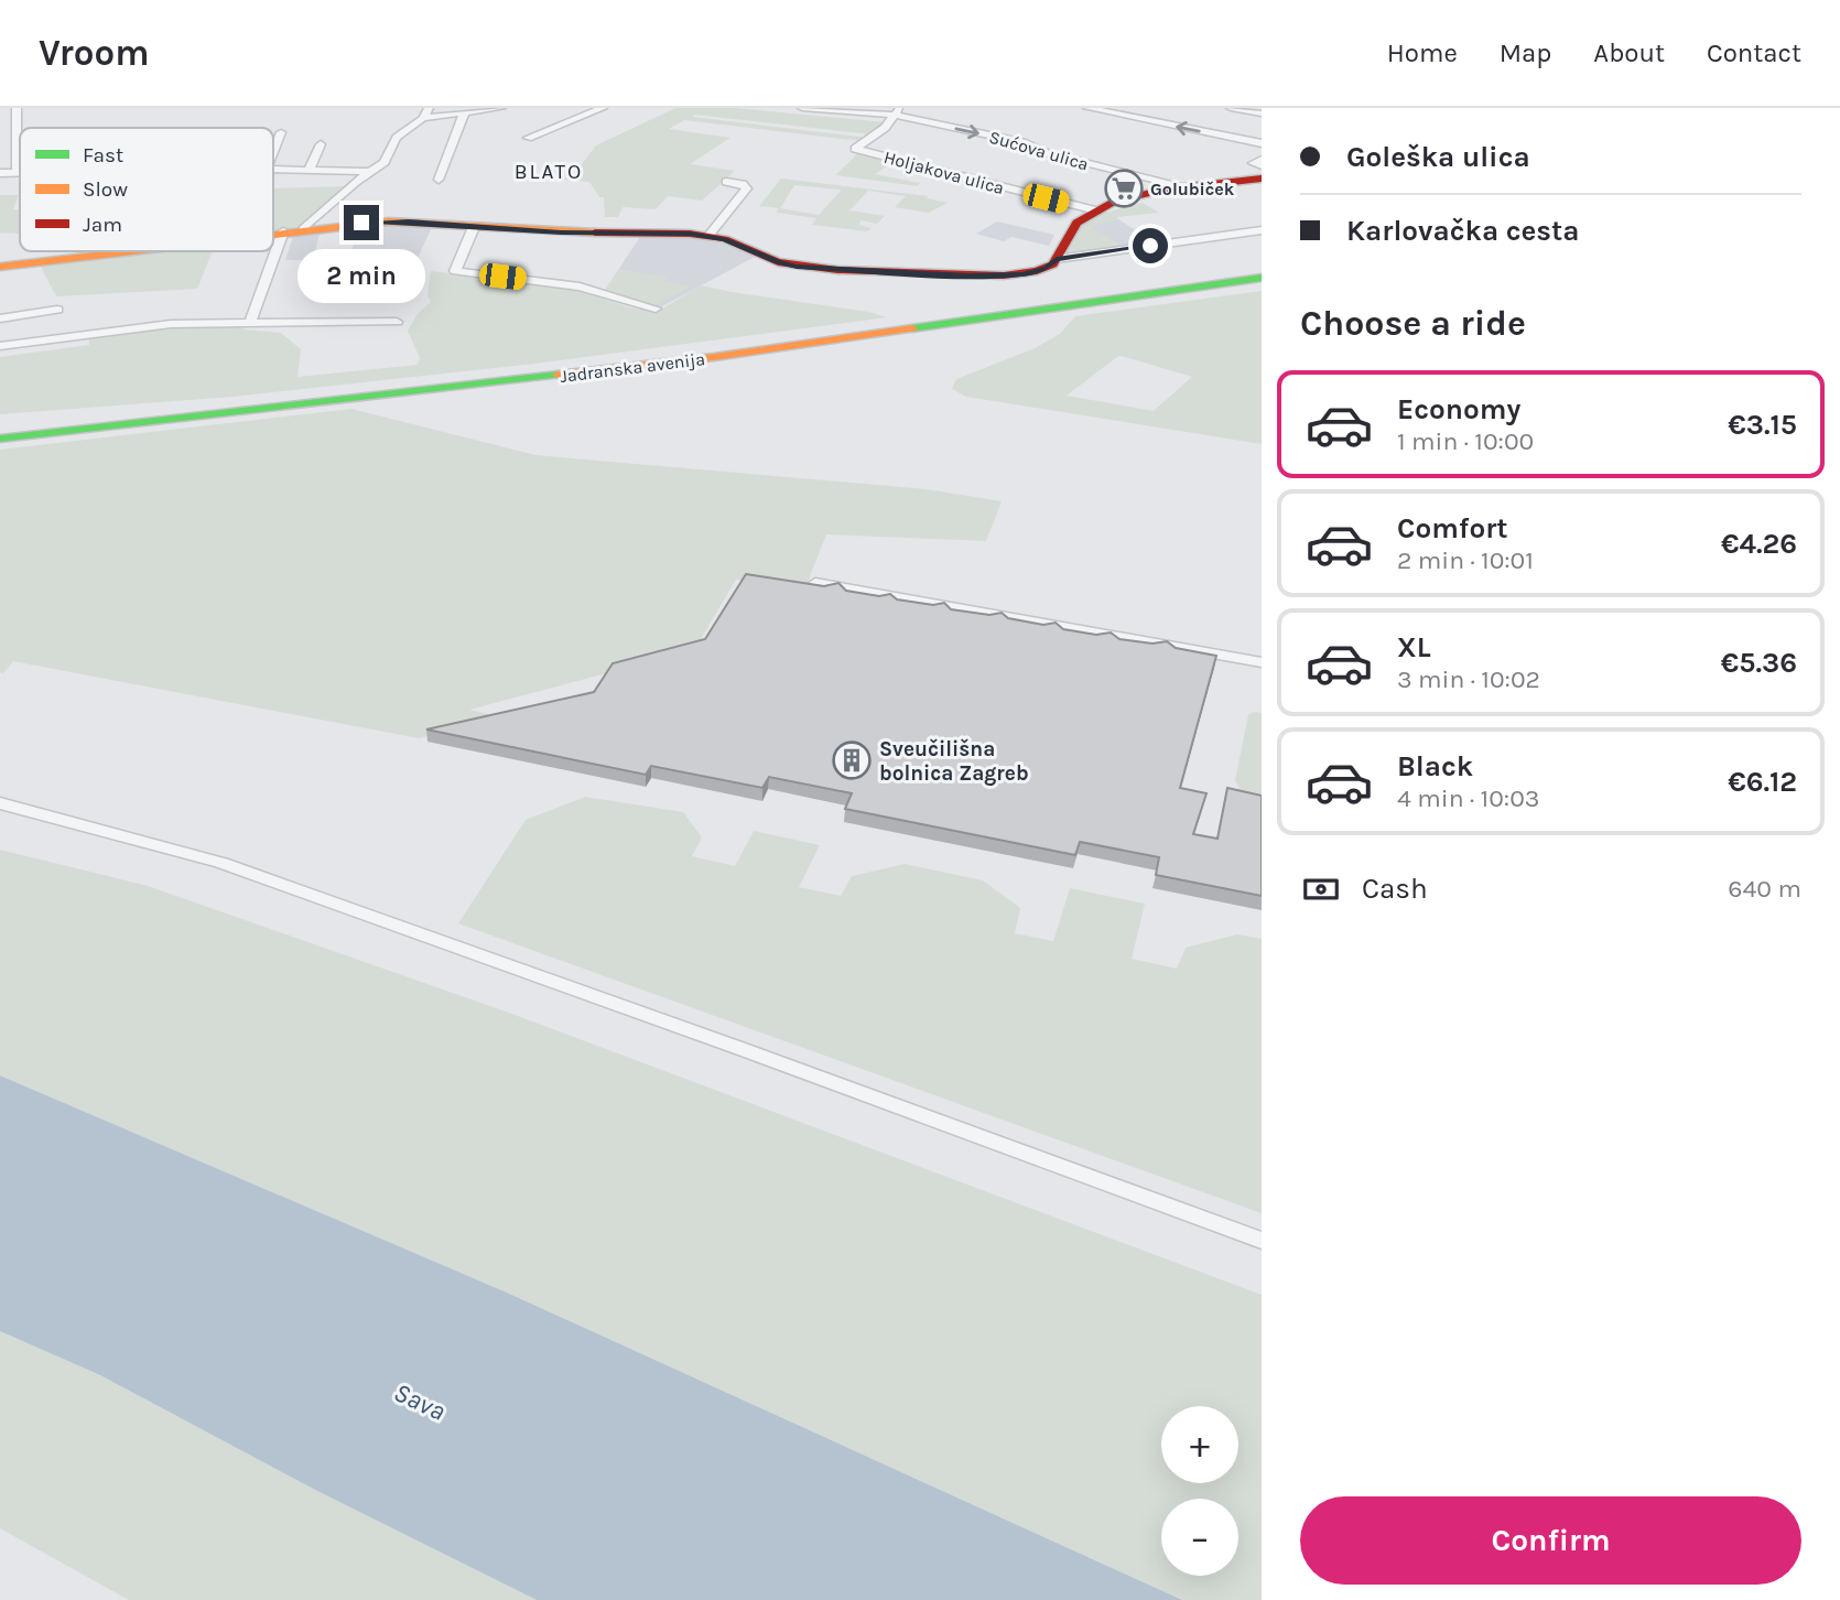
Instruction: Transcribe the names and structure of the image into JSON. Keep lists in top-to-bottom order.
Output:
{
  "streets": {
    "main road": ["Jadranska avenija"],
    "street": ["Sućova ulica", "Holjakova ulica"]
  },
  "crossings": [
    ["Sućova ulica", "Holjakova ulica"]
  ],
  "districts": ["BLATO"],
  "water": ["Sava"],
  "places": {
    "supermarket": ["Golubiček"],
    "building": ["Sveučilišna bolnica Zagreb"]
  },
  "legend": ["Fast", "Slow", "Jam"],
  "page": {
    "header": "Vroom",
    "nav": [
      "Home",
      "Map",
      "About",
      "Contact"
    ],
    "banner": ["Goleška ulica", "Karlovačka cesta"],
    "bubble": "2 min",
    "heading": "Choose a ride",
    "list": [
      {
        "name": "Economy",
        "note": "1 min · 10:00",
        "value": "€3.15"
      },
      {
        "name": "Comfort",
        "note": "2 min · 10:01",
        "value": "€4.26"
      },
      {
        "name": "XL",
        "note": "3 min · 10:02",
        "value": "€5.36"
      },
      {
        "name": "Black",
        "note": "4 min · 10:03",
        "value": "€6.12"
      }
    ],
    "pay": ["Cash", "640 m"],
    "map_buttons": ["+", "−"],
    "buttons": "Confirm"
  }
}
